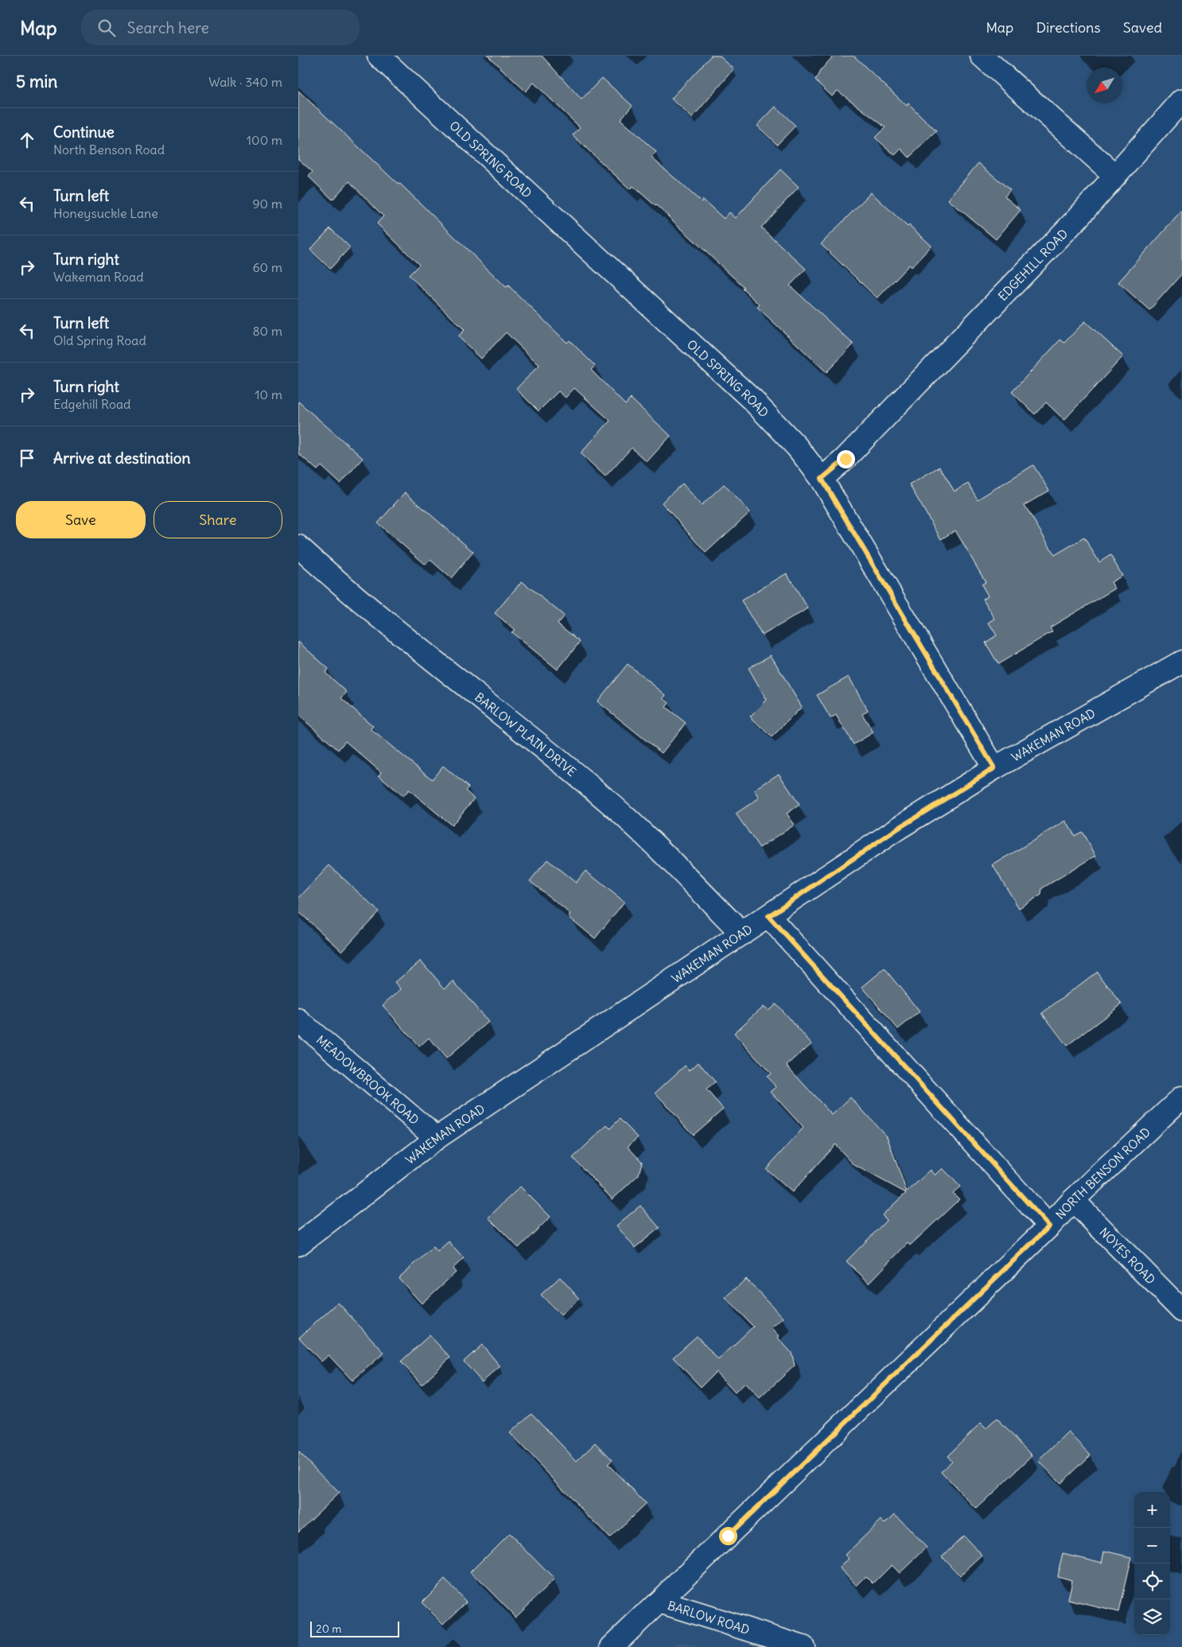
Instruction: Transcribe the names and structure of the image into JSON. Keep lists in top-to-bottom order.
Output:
{
  "streets": {
    "street": [
      "OLD SPRING ROAD",
      "EDGEHILL ROAD",
      "BARLOW PLAIN DRIVE",
      "WAKEMAN ROAD",
      "MEADOWBROOK ROAD",
      "NORTH BENSON ROAD",
      "NOYES ROAD",
      "BARLOW ROAD"
    ]
  },
  "crossings": [
    ["OLD SPRING ROAD", "EDGEHILL ROAD"],
    ["OLD SPRING ROAD", "WAKEMAN ROAD"],
    ["BARLOW PLAIN DRIVE", "WAKEMAN ROAD"],
    ["WAKEMAN ROAD", "MEADOWBROOK ROAD"],
    ["NORTH BENSON ROAD", "NOYES ROAD"],
    ["NORTH BENSON ROAD", "BARLOW ROAD"]
  ],
  "scale_bar": "20 m",
  "north": "bottom left",
  "page": {
    "header": "Map",
    "search": "Search here",
    "nav": ["Map", "Directions", "Saved"],
    "heading": ["5 min", "Walk · 340 m"],
    "list": [
      ["Continue", "North Benson Road", "100 m"],
      ["Turn left", "Honeysuckle Lane", "90 m"],
      ["Turn right", "Wakeman Road", "60 m"],
      ["Turn left", "Old Spring Road", "80 m"],
      ["Turn right", "Edgehill Road", "10 m"],
      "Arrive at destination"
    ],
    "buttons": ["Save", "Share"],
    "map_buttons": ["+", "−"],
    "scale": "20 m"
  }
}
